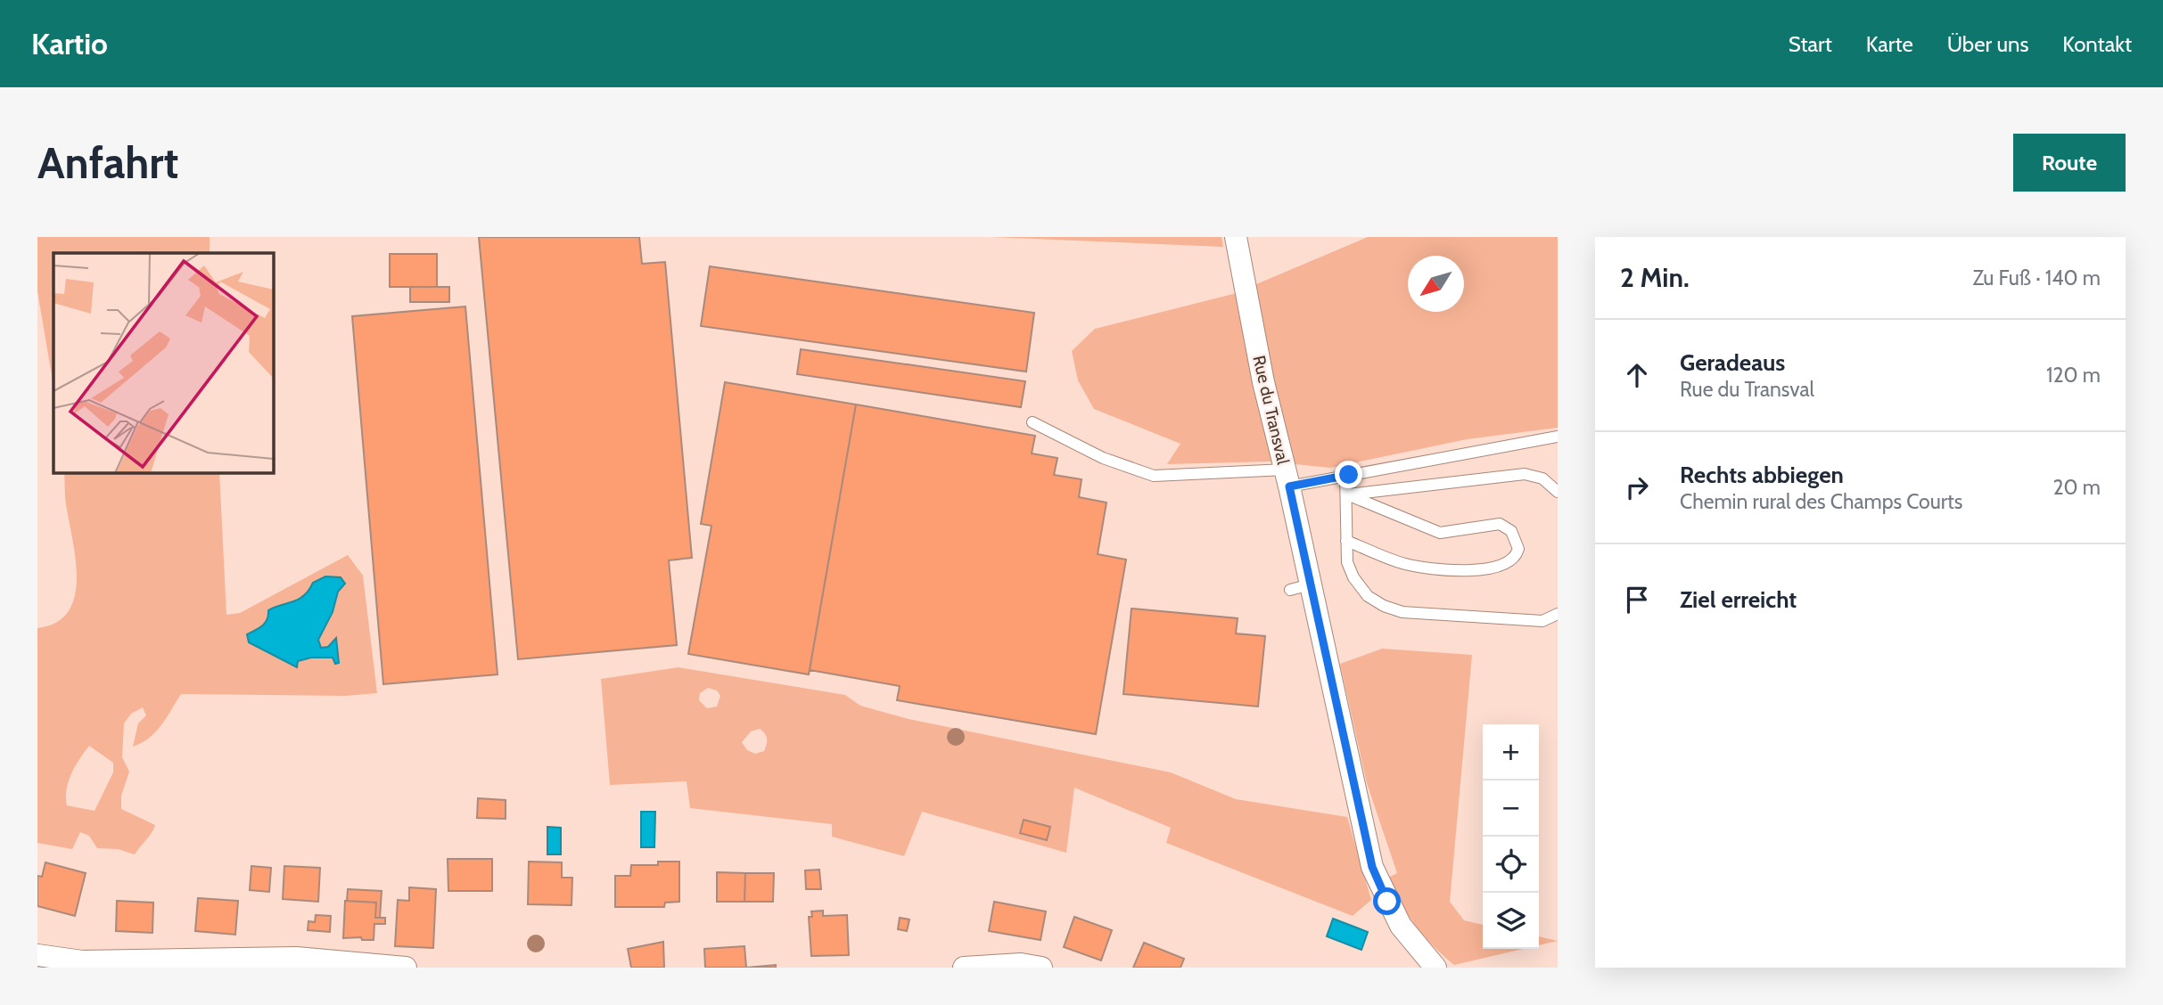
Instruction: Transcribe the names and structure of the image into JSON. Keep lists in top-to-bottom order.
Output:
{
  "streets": {
    "street": ["Rue du Transval"]
  },
  "north": "bottom left",
  "page": {
    "header": "Kartio",
    "nav": [
      "Start",
      "Karte",
      "Über uns",
      "Kontakt"
    ],
    "buttons": "Route",
    "title": "Anfahrt",
    "heading": ["2 Min.", "Zu Fuß · 140 m"],
    "list": [
      ["Geradeaus", "Rue du Transval", "120 m"],
      ["Rechts abbiegen", "Chemin rural des Champs Courts", "20 m"],
      "Ziel erreicht"
    ],
    "map_buttons": ["+", "−"]
  }
}
